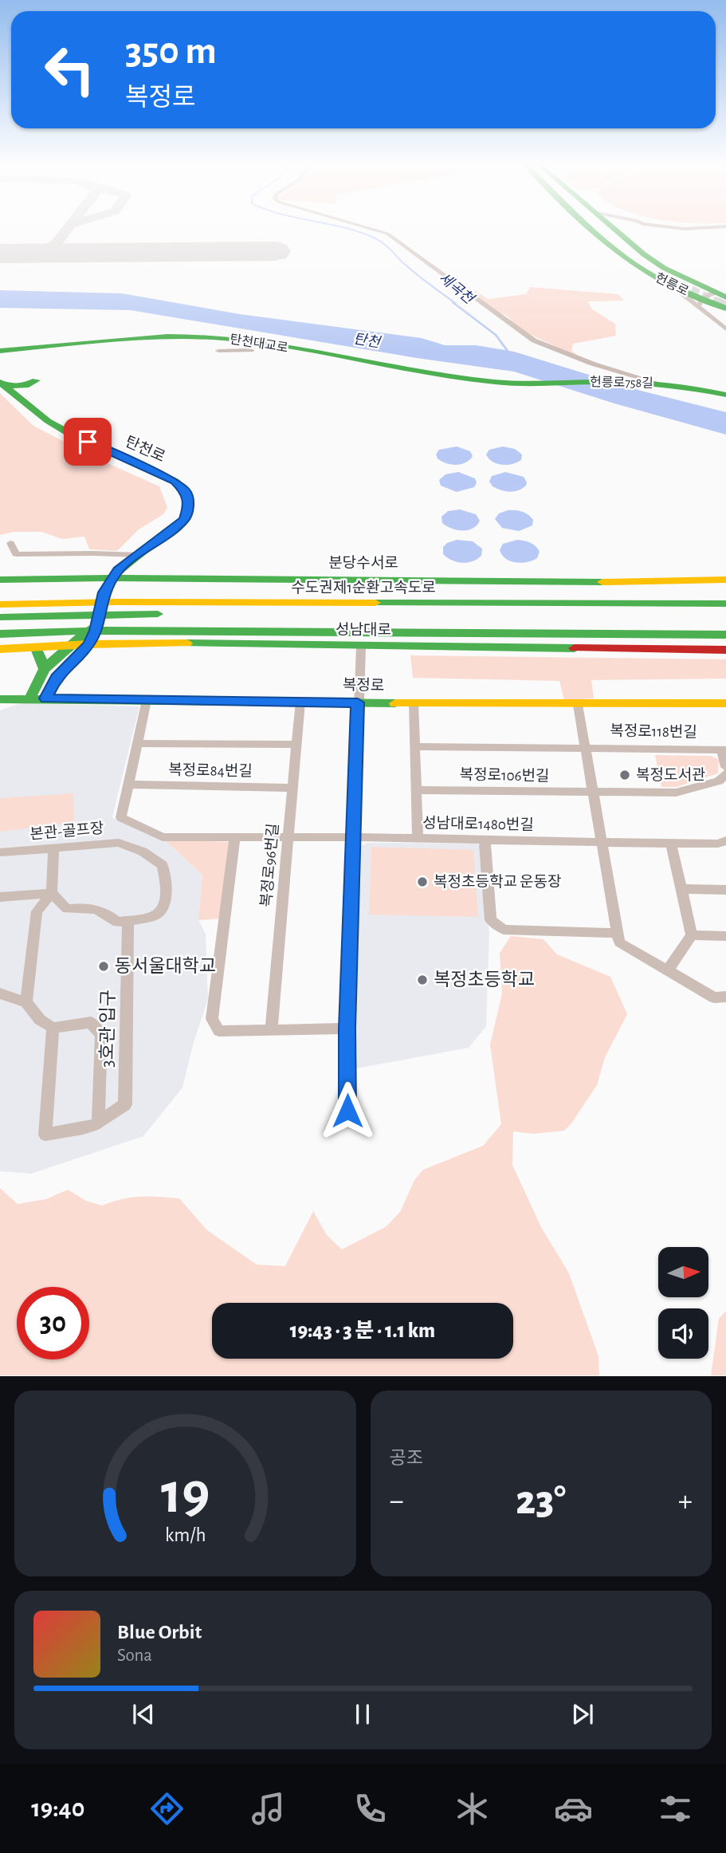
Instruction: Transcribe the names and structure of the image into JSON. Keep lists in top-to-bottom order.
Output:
{
  "streets": {
    "main road": [
      "헌릉로",
      "탄천대교로",
      "헌릉로758길",
      "탄천로",
      "분당수서로",
      "수도권제1순환고속도로",
      "성남대로",
      "복정로"
    ],
    "street": [
      "복정로118번길",
      "복정로84번길",
      "복정로106번길",
      "성남대로1480번길",
      "본관-골프장",
      "복정로96번길",
      "3호관 입구"
    ]
  },
  "crossings": [
    ["탄천대교로", "헌릉로758길"],
    ["탄천로", "성남대로"],
    ["탄천로", "복정로"],
    ["복정로", "복정로96번길"],
    ["복정로118번길", "복정로106번길"],
    ["복정로84번길", "복정로96번길"],
    ["본관-골프장", "3호관 입구"]
  ],
  "water": ["세곡천", "탄천"],
  "places": [
    "복정도서관",
    "복정초등학교 운동장",
    "동서울대학교",
    "복정초등학교"
  ],
  "north": "right",
  "page": {
    "turn": ["350 m", "복정로"],
    "limit": "30",
    "trip": "19:43 · 3 분 · 1.1 km",
    "tile": "공조",
    "heat": ["−", "23°", "+"],
    "song": ["Blue Orbit", "Sona"],
    "tabs": "19:40",
    "gauge": ["19", "km/h"]
  }
}
